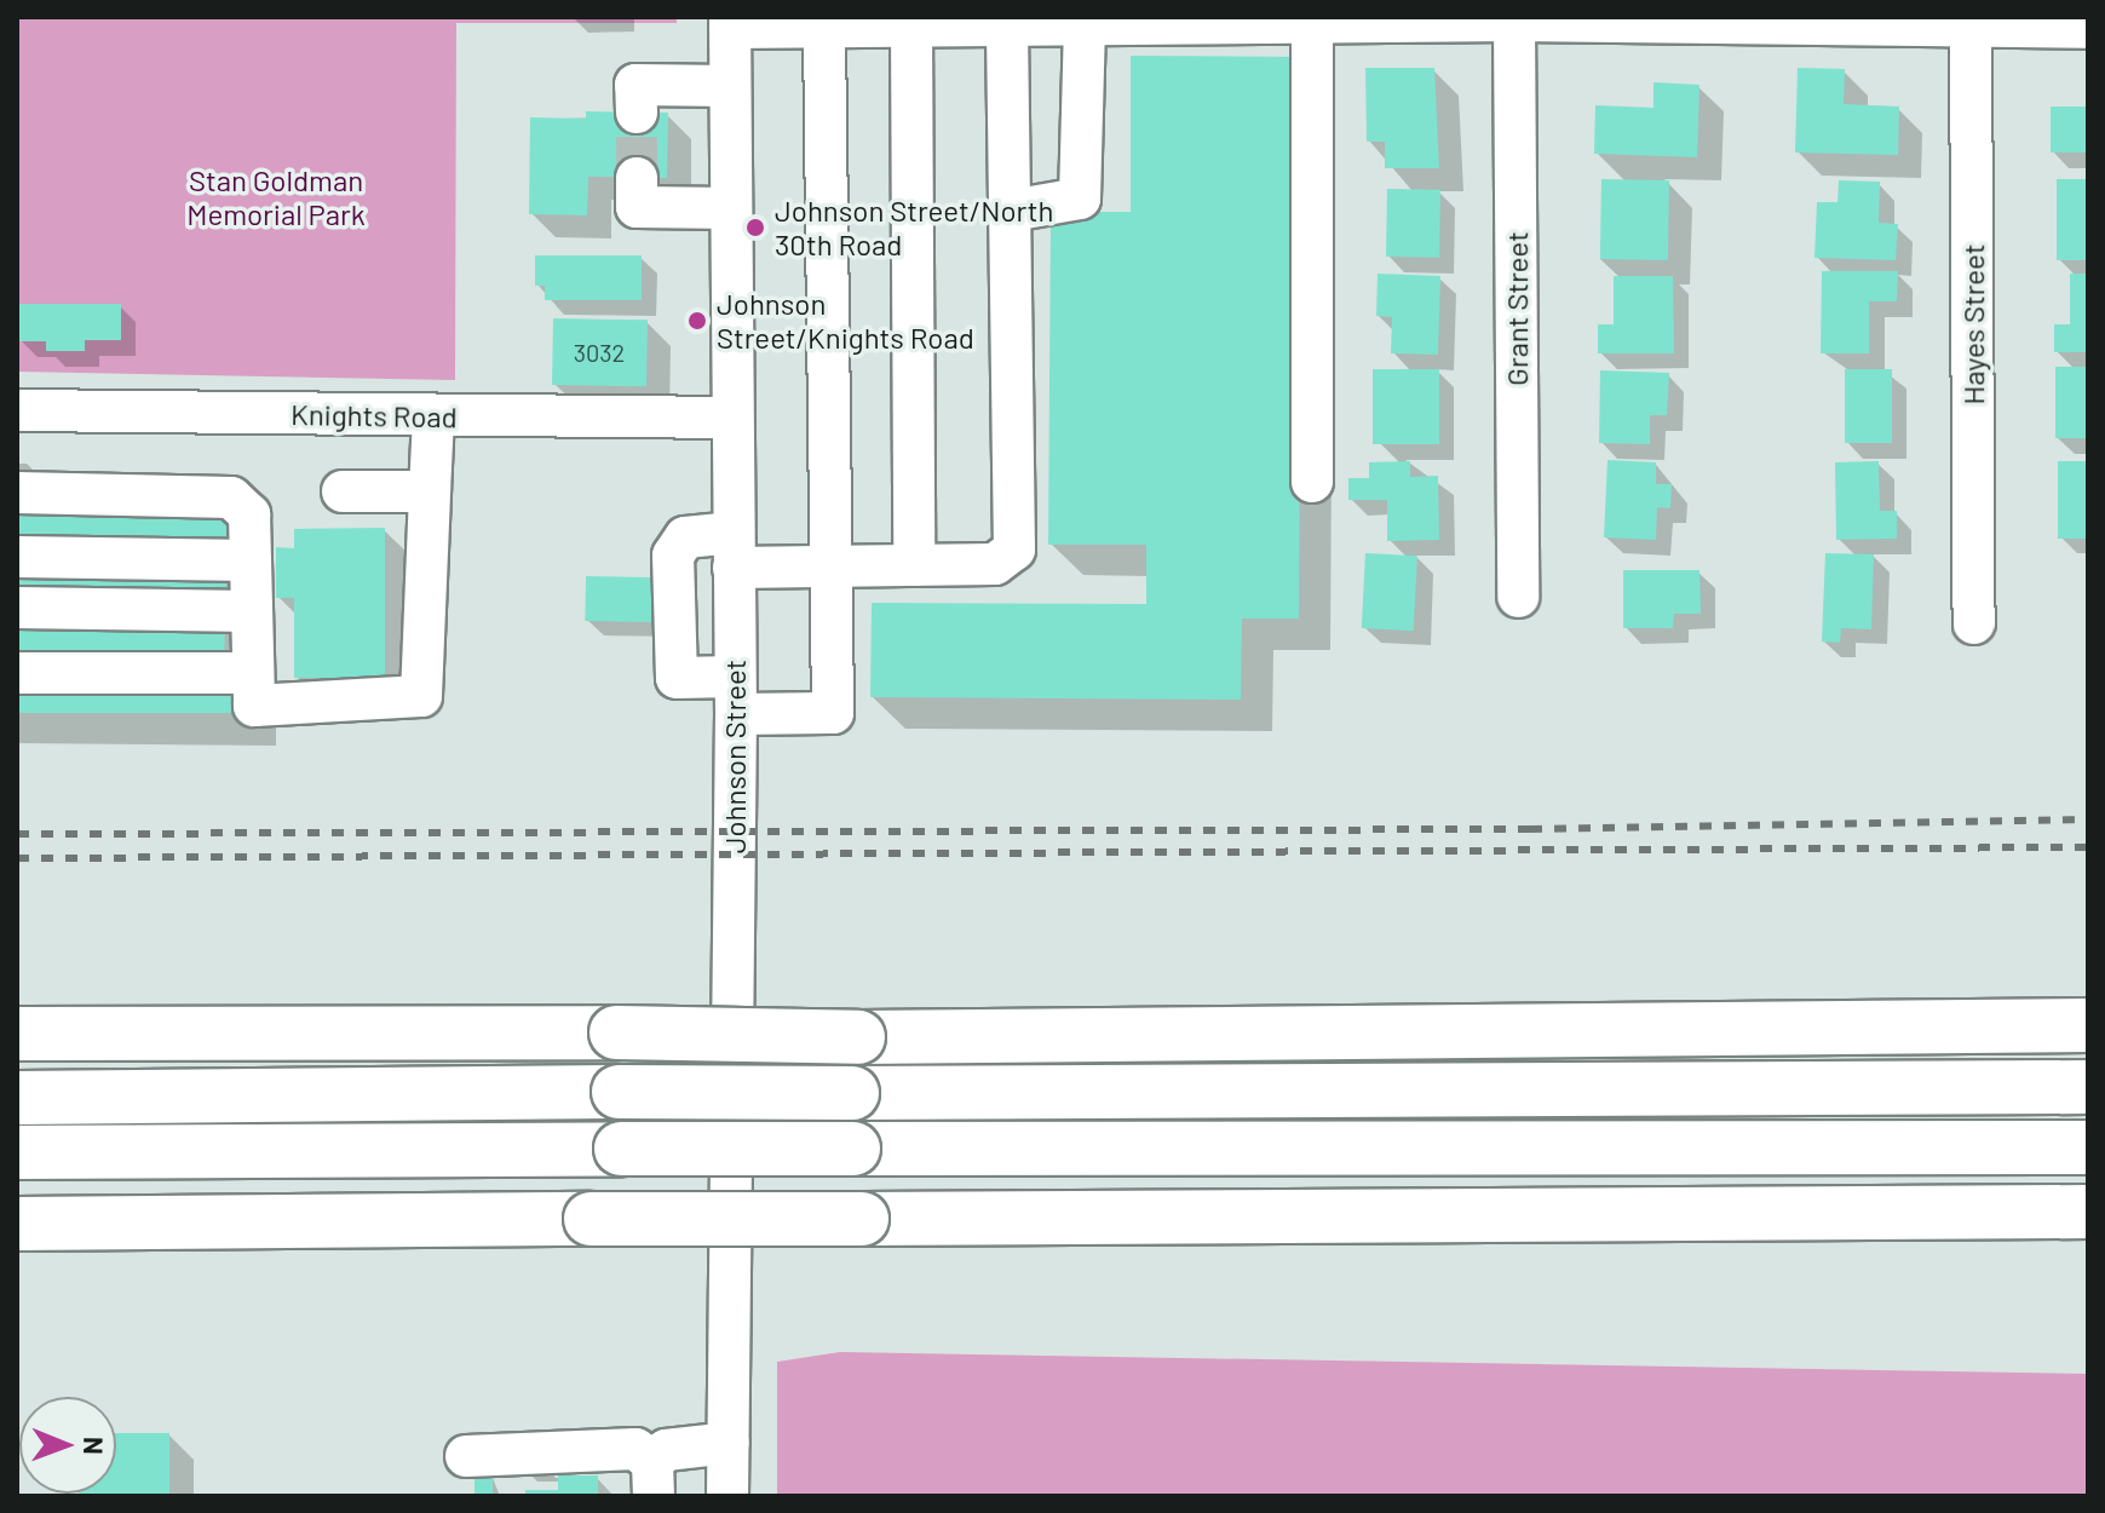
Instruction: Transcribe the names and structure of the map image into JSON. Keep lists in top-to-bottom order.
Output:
{
  "streets": {
    "street": [
      "Grant Street",
      "Hayes Street",
      "Knights Road",
      "Johnson Street"
    ]
  },
  "crossings": [
    ["Knights Road", "Johnson Street"]
  ],
  "parks": ["Stan Goldman Memorial Park"],
  "places": ["Johnson Street/North 30th Road", "Johnson Street/Knights Road"],
  "house_numbers": ["3032"],
  "north": "right"
}
